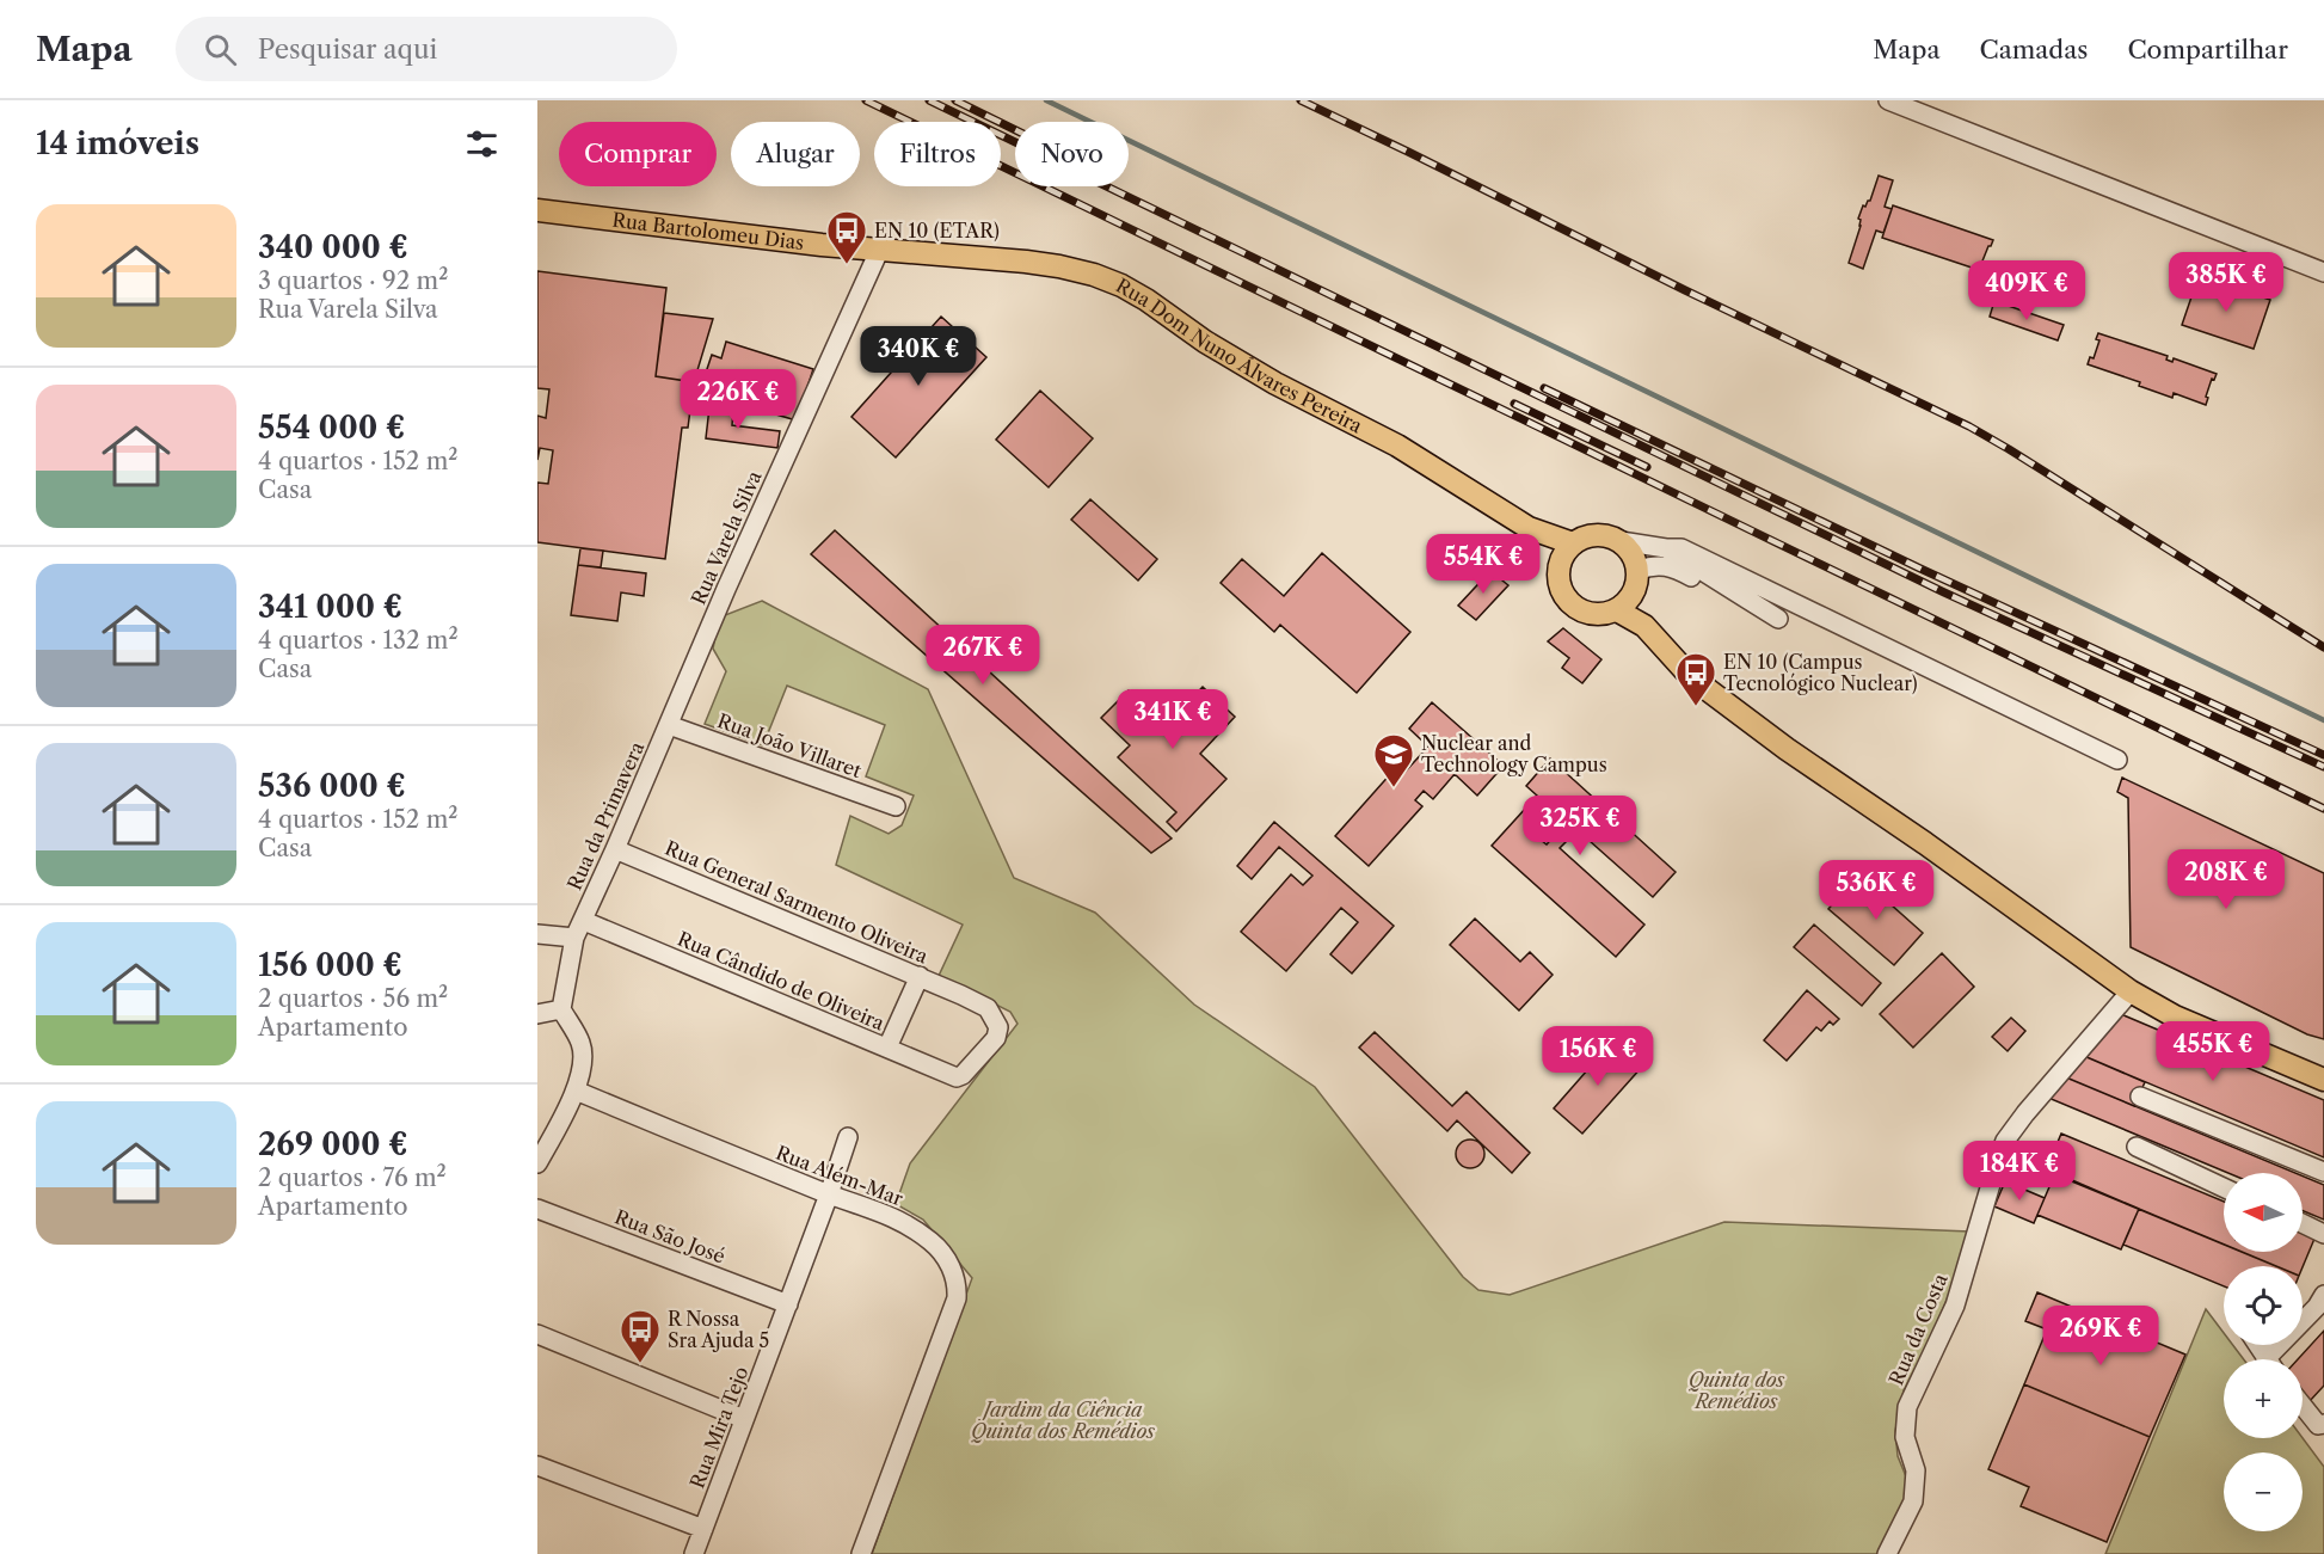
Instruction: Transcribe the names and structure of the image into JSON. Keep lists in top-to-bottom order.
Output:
{
  "streets": {
    "main road": ["Rua Bartolomeu Dias", "Rua Dom Nuno Álvares Pereira"],
    "street": [
      "Rua Varela Silva",
      "Rua João Villaret",
      "Rua da Primavera",
      "Rua General Sarmento Oliveira",
      "Rua Cândido de Oliveira",
      "Rua Além-Mar",
      "Rua São José",
      "Rua da Costa",
      "Rua Mira Tejo"
    ]
  },
  "crossings": [
    ["Rua Bartolomeu Dias", "Rua Dom Nuno Álvares Pereira"],
    ["Rua Bartolomeu Dias", "Rua Varela Silva"],
    ["Rua Dom Nuno Álvares Pereira", "Rua Varela Silva"],
    ["Rua Varela Silva", "Rua João Villaret"],
    ["Rua Varela Silva", "Rua da Primavera"],
    ["Rua João Villaret", "Rua da Primavera"],
    ["Rua da Primavera", "Rua General Sarmento Oliveira"],
    ["Rua da Primavera", "Rua Cândido de Oliveira"],
    ["Rua General Sarmento Oliveira", "Rua Cândido de Oliveira"],
    ["Rua Além-Mar", "Rua Mira Tejo"],
    ["Rua São José", "Rua Mira Tejo"]
  ],
  "parks": ["Quinta dos Remédios", "Jardim da Ciência Quinta dos Remédios"],
  "places": {
    "bus stop": ["EN 10 (ETAR)", "EN 10 (Campus Tecnológico Nuclear)", "R Nossa Sra Ajuda 5"],
    "school or university": ["Nuclear and Technology Campus"]
  },
  "north": "left",
  "page": {
    "header": "Mapa",
    "search": "Pesquisar aqui",
    "nav": ["Mapa", "Camadas", "Compartilhar"],
    "heading": "14 imóveis",
    "chip": [
      "Comprar",
      "Alugar",
      "Filtros",
      "Novo"
    ],
    "list": [
      {
        "name": "340 000 €",
        "note": "3 quartos · 92 m² · Rua Varela Silva"
      },
      {
        "name": "554 000 €",
        "note": "4 quartos · 152 m² · Casa"
      },
      {
        "name": "341 000 €",
        "note": "4 quartos · 132 m² · Casa"
      },
      {
        "name": "536 000 €",
        "note": "4 quartos · 152 m² · Casa"
      },
      {
        "name": "156 000 €",
        "note": "2 quartos · 56 m² · Apartamento"
      },
      {
        "name": "269 000 €",
        "note": "2 quartos · 76 m² · Apartamento"
      }
    ],
    "price": [
      "385K €",
      "409K €",
      "340K €",
      "226K €",
      "554K €",
      "267K €",
      "341K €",
      "325K €",
      "208K €",
      "536K €",
      "455K €",
      "156K €",
      "184K €",
      "269K €"
    ],
    "map_buttons": ["+", "−"]
  }
}
